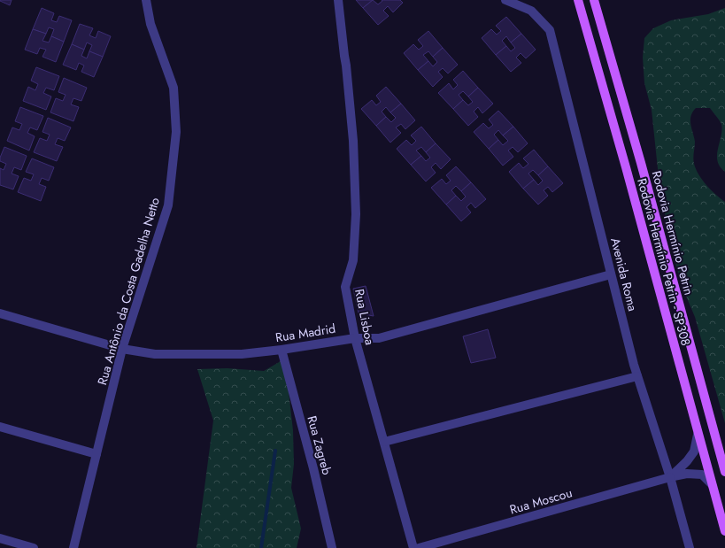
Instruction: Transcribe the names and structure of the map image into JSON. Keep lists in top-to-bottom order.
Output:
{
  "streets": {
    "main road": ["Rodovia Hermínio Petrin", "Rodovia Hermínio Petrin - SP308"],
    "street": [
      "Avenida Roma",
      "Rua Antônio da Costa Gadelha Netto",
      "Rua Lisboa",
      "Rua Madrid",
      "Rua Zagreb",
      "Rua Moscou"
    ]
  },
  "crossings": [
    ["Rodovia Hermínio Petrin - SP308", "Rua Moscou"],
    ["Avenida Roma", "Rua Madrid"],
    ["Avenida Roma", "Rua Moscou"],
    ["Rua Antônio da Costa Gadelha Netto", "Rua Madrid"],
    ["Rua Lisboa", "Rua Madrid"],
    ["Rua Madrid", "Rua Zagreb"]
  ]
}
